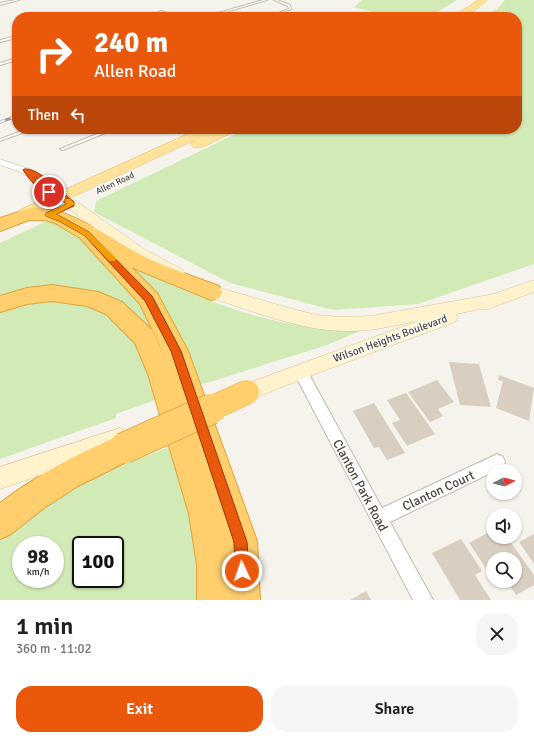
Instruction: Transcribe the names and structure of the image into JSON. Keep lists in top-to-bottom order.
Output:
{
  "streets": {
    "highway": ["Allen Road"],
    "main road": ["Wilson Heights Boulevard"],
    "street": ["Clanton Park Road", "Clanton Court"]
  },
  "crossings": [
    ["Wilson Heights Boulevard", "Clanton Park Road"],
    ["Clanton Park Road", "Clanton Court"]
  ],
  "north": "right",
  "page": {
    "turn": ["240 m", "Allen Road"],
    "then": "Then",
    "speed": "98 km/h",
    "limit": "100",
    "heading": ["1 min", "360 m · 11:02"],
    "buttons": ["Exit", "Share"]
  }
}
